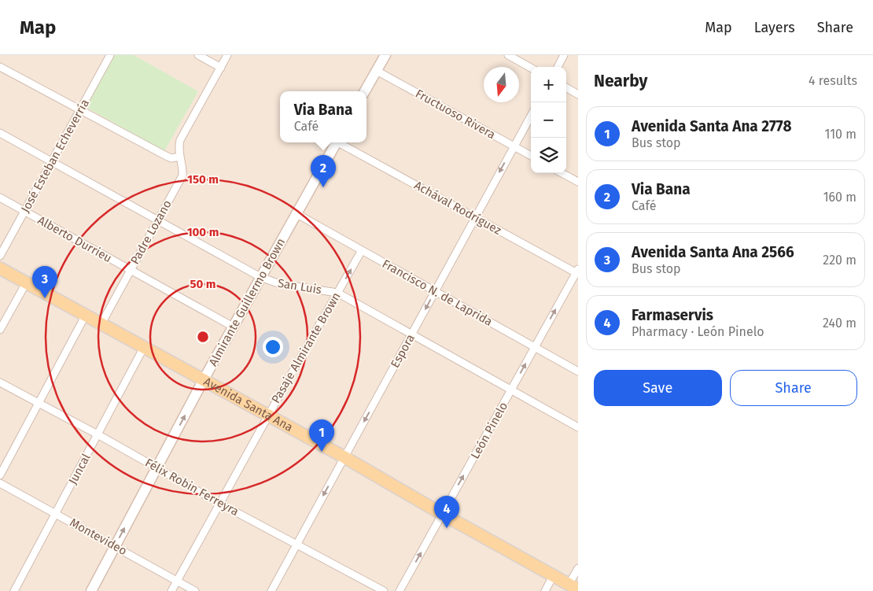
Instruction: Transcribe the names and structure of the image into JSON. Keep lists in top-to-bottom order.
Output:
{
  "streets": {
    "main road": ["Avenida Santa Ana"],
    "street": [
      "Fructuoso Rivera",
      "José Esteban Echeverría",
      "Achával Rodríguez",
      "Padre Lozano",
      "Alberto Durrieu",
      "San Luis",
      "Francisco N. de Laprida",
      "Almirante Guillermo Brown",
      "Pasaje Almirante Brown",
      "Espora",
      "León Pinelo",
      "Juncal",
      "Félix Robin Ferreyra",
      "Montevideo"
    ]
  },
  "crossings": [
    ["Fructuoso Rivera", "Espora"],
    ["José Esteban Echeverría", "Alberto Durrieu"],
    ["José Esteban Echeverría", "San Luis"],
    ["Achával Rodríguez", "Espora"],
    ["Achával Rodríguez", "León Pinelo"],
    ["Padre Lozano", "Alberto Durrieu"],
    ["Padre Lozano", "San Luis"],
    ["Padre Lozano", "Avenida Santa Ana"],
    ["Alberto Durrieu", "Almirante Guillermo Brown"],
    ["San Luis", "Almirante Guillermo Brown"],
    ["San Luis", "Pasaje Almirante Brown"],
    ["San Luis", "Espora"],
    ["San Luis", "León Pinelo"],
    ["Francisco N. de Laprida", "Almirante Guillermo Brown"],
    ["Francisco N. de Laprida", "Pasaje Almirante Brown"],
    ["Francisco N. de Laprida", "Espora"],
    ["Francisco N. de Laprida", "León Pinelo"],
    ["Almirante Guillermo Brown", "Avenida Santa Ana"],
    ["Almirante Guillermo Brown", "Félix Robin Ferreyra"],
    ["Almirante Guillermo Brown", "Montevideo"],
    ["Pasaje Almirante Brown", "Avenida Santa Ana"],
    ["Pasaje Almirante Brown", "Félix Robin Ferreyra"],
    ["Pasaje Almirante Brown", "Montevideo"],
    ["Espora", "Avenida Santa Ana"],
    ["Espora", "Félix Robin Ferreyra"],
    ["Avenida Santa Ana", "León Pinelo"],
    ["Avenida Santa Ana", "Juncal"],
    ["Juncal", "Félix Robin Ferreyra"],
    ["Juncal", "Montevideo"]
  ],
  "one_way": ["Almirante Guillermo Brown", "Espora", "León Pinelo"],
  "north": "bottom",
  "page": {
    "header": "Map",
    "nav": ["Map", "Layers", "Share"],
    "heading": ["Nearby", "4 results"],
    "map_buttons": ["+", "−"],
    "popup": ["Via Bana", "Café"],
    "list": [
      {
        "mark": "1",
        "name": "Avenida Santa Ana 2778",
        "note": "Bus stop",
        "value": "110 m"
      },
      {
        "mark": "2",
        "name": "Via Bana",
        "note": "Café",
        "value": "160 m"
      },
      {
        "mark": "3",
        "name": "Avenida Santa Ana 2566",
        "note": "Bus stop",
        "value": "220 m"
      },
      {
        "mark": "4",
        "name": "Farmaservis",
        "note": "Pharmacy · León Pinelo",
        "value": "240 m"
      }
    ],
    "pins": [
      "2",
      "3",
      "1",
      "4"
    ],
    "buttons": ["Save", "Share"]
  },
  "rings": ["150 m", "100 m", "50 m"]
}
